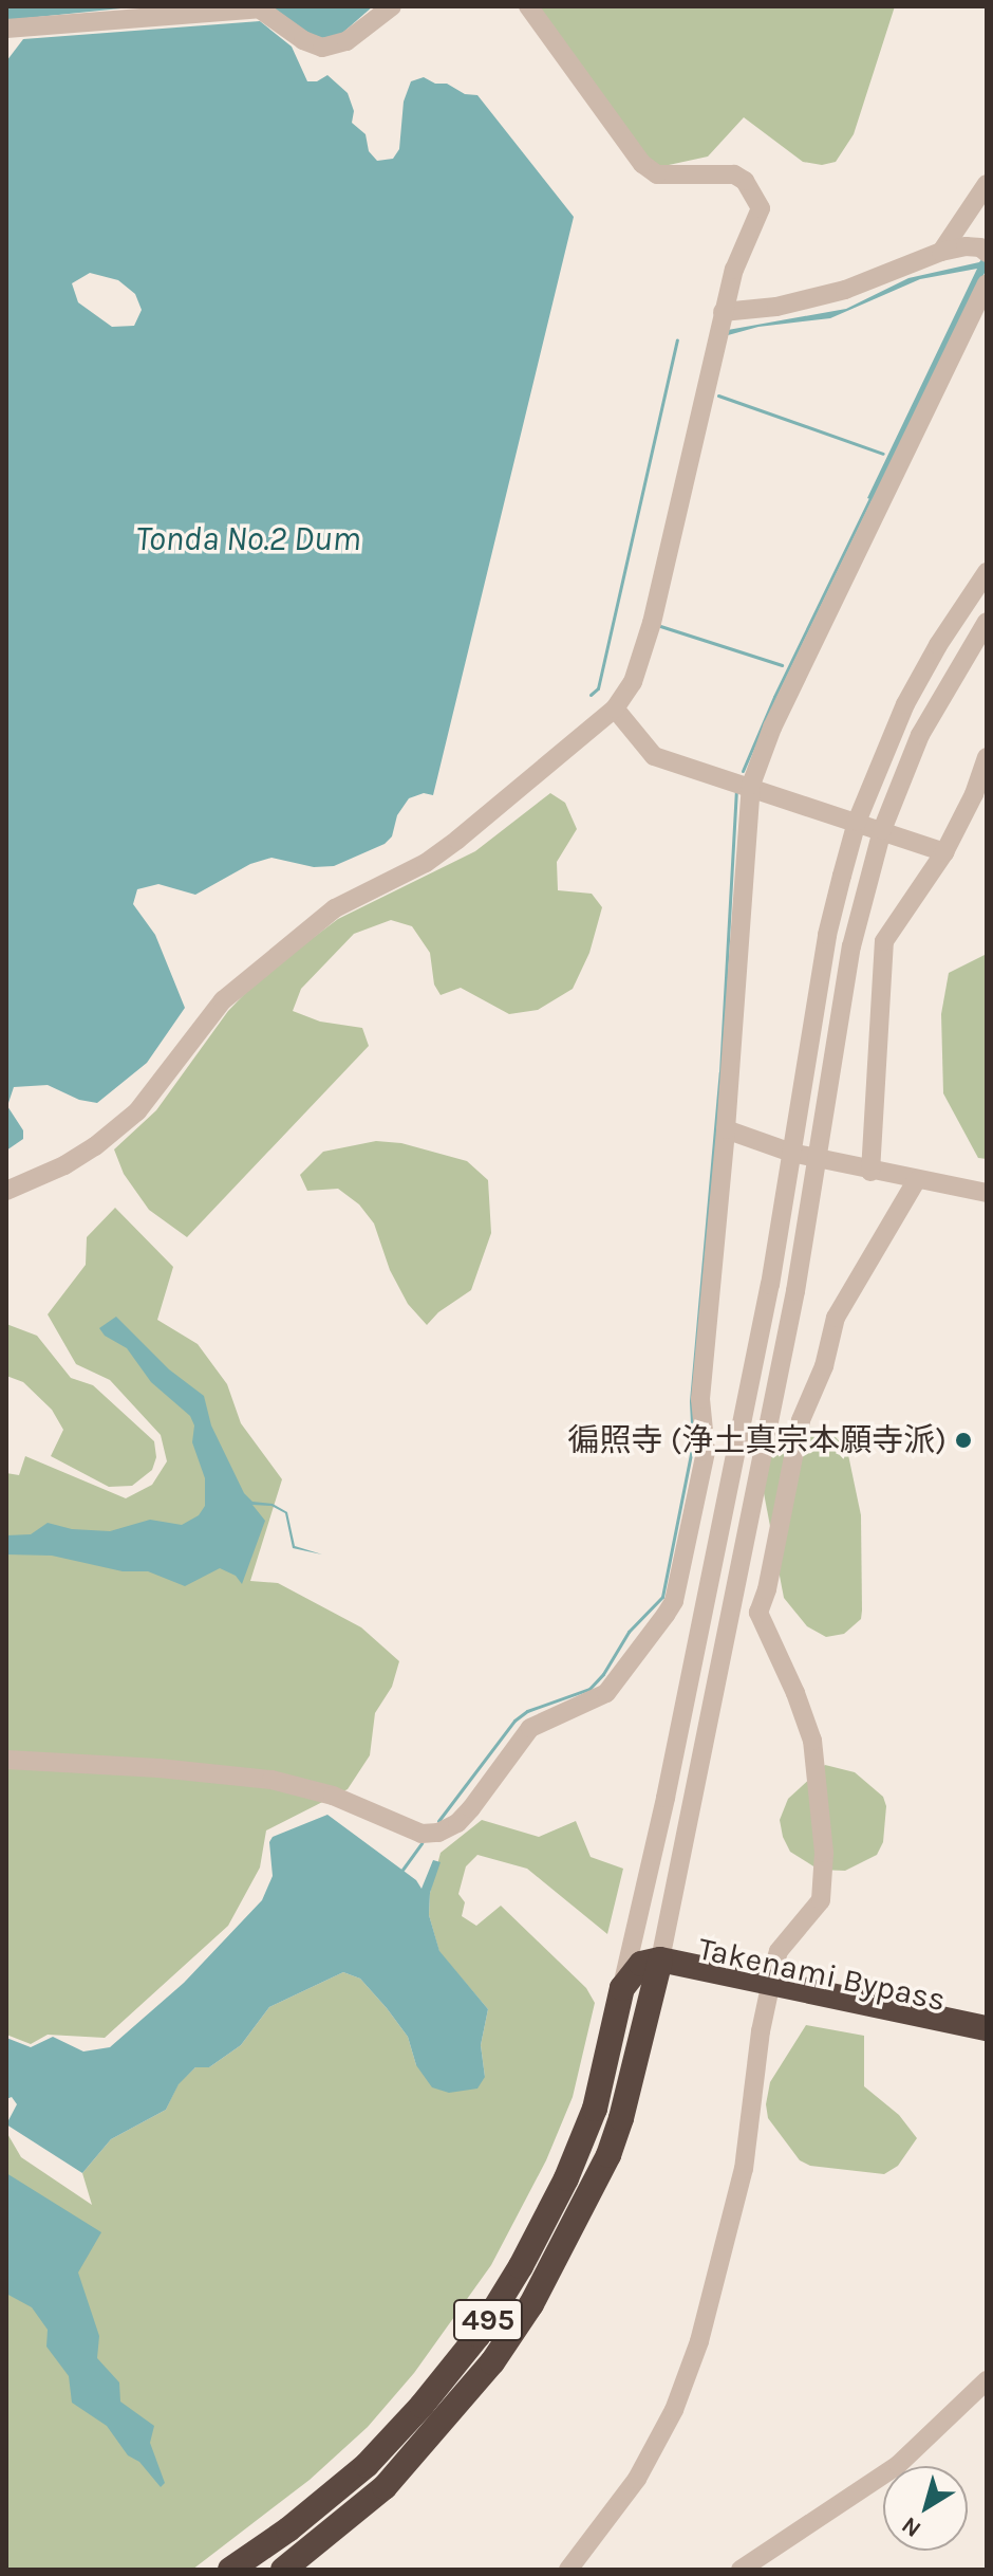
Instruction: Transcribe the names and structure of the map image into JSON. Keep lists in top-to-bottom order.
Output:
{
  "streets": {
    "highway": ["Takenami Bypass", "495"]
  },
  "crossings": [
    ["Takenami Bypass", "495"]
  ],
  "water": ["Tonda No.2 Dum"],
  "places": ["徧照寺 (浄土真宗本願寺派)"],
  "north": "bottom left"
}
